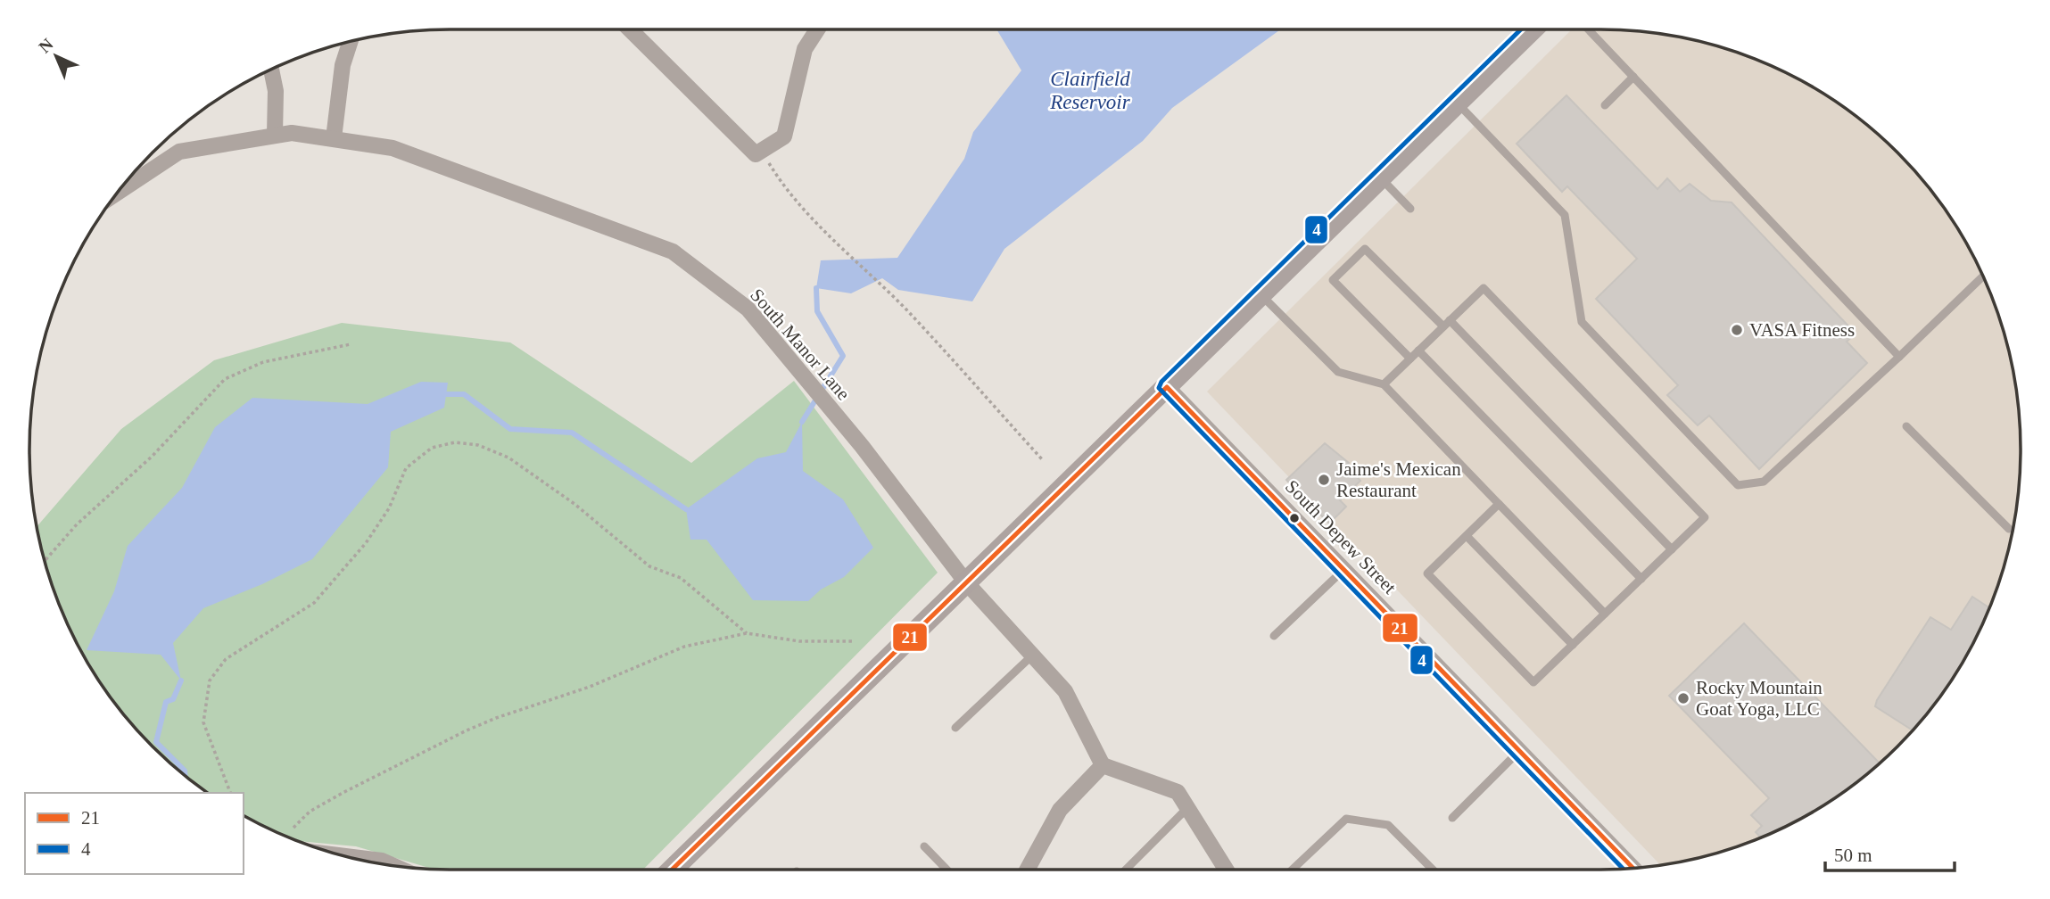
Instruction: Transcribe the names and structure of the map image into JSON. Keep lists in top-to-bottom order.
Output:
{
  "streets": {
    "street": ["South Manor Lane", "South Depew Street"]
  },
  "water": ["Clairfield Reservoir"],
  "places": ["VASA Fitness", "Jaime's Mexican Restaurant", "Rocky Mountain Goat Yoga, LLC"],
  "lines": ["transit line 4", "transit line 21"],
  "legend": ["21", "4"],
  "scale_bar": "50 m",
  "north": "top left"
}
